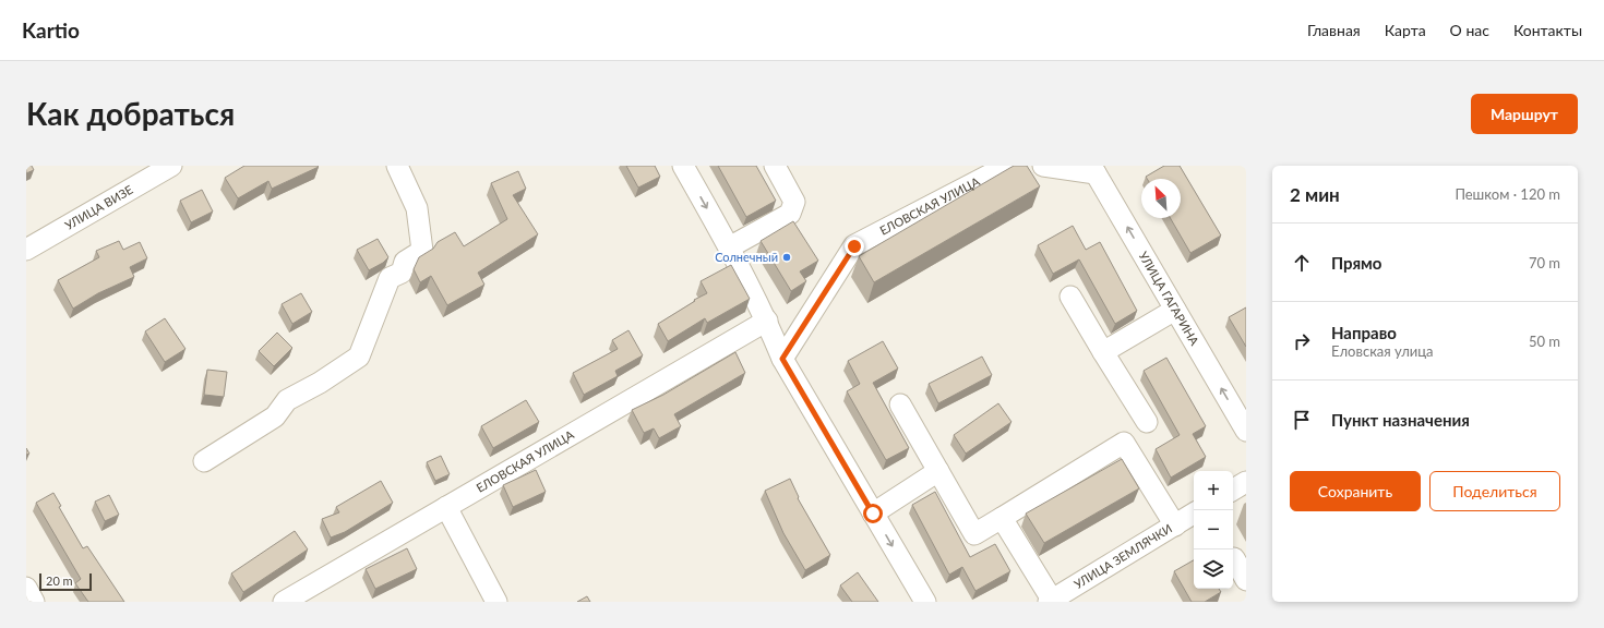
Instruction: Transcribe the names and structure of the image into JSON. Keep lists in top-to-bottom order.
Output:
{
  "streets": {
    "street": [
      "ЕЛОВСКАЯ УЛИЦА",
      "УЛИЦА ВИЗЕ",
      "УЛИЦА ГАГАРИНА",
      "УЛИЦА ЗЕМЛЯЧКИ"
    ]
  },
  "places": ["Солнечный"],
  "scale_bar": "20 m",
  "north": "top left",
  "page": {
    "header": "Kartio",
    "nav": [
      "Главная",
      "Карта",
      "О нас",
      "Контакты"
    ],
    "buttons": [
      "Маршрут",
      ["Сохранить", "Поделиться"]
    ],
    "title": "Как добраться",
    "heading": ["2 мин", "Пешком · 120 m"],
    "list": [
      ["Прямо", "70 m"],
      ["Направо", "Еловская улица", "50 m"],
      "Пункт назначения"
    ],
    "map_buttons": ["+", "−"],
    "scale": "20 m"
  }
}
